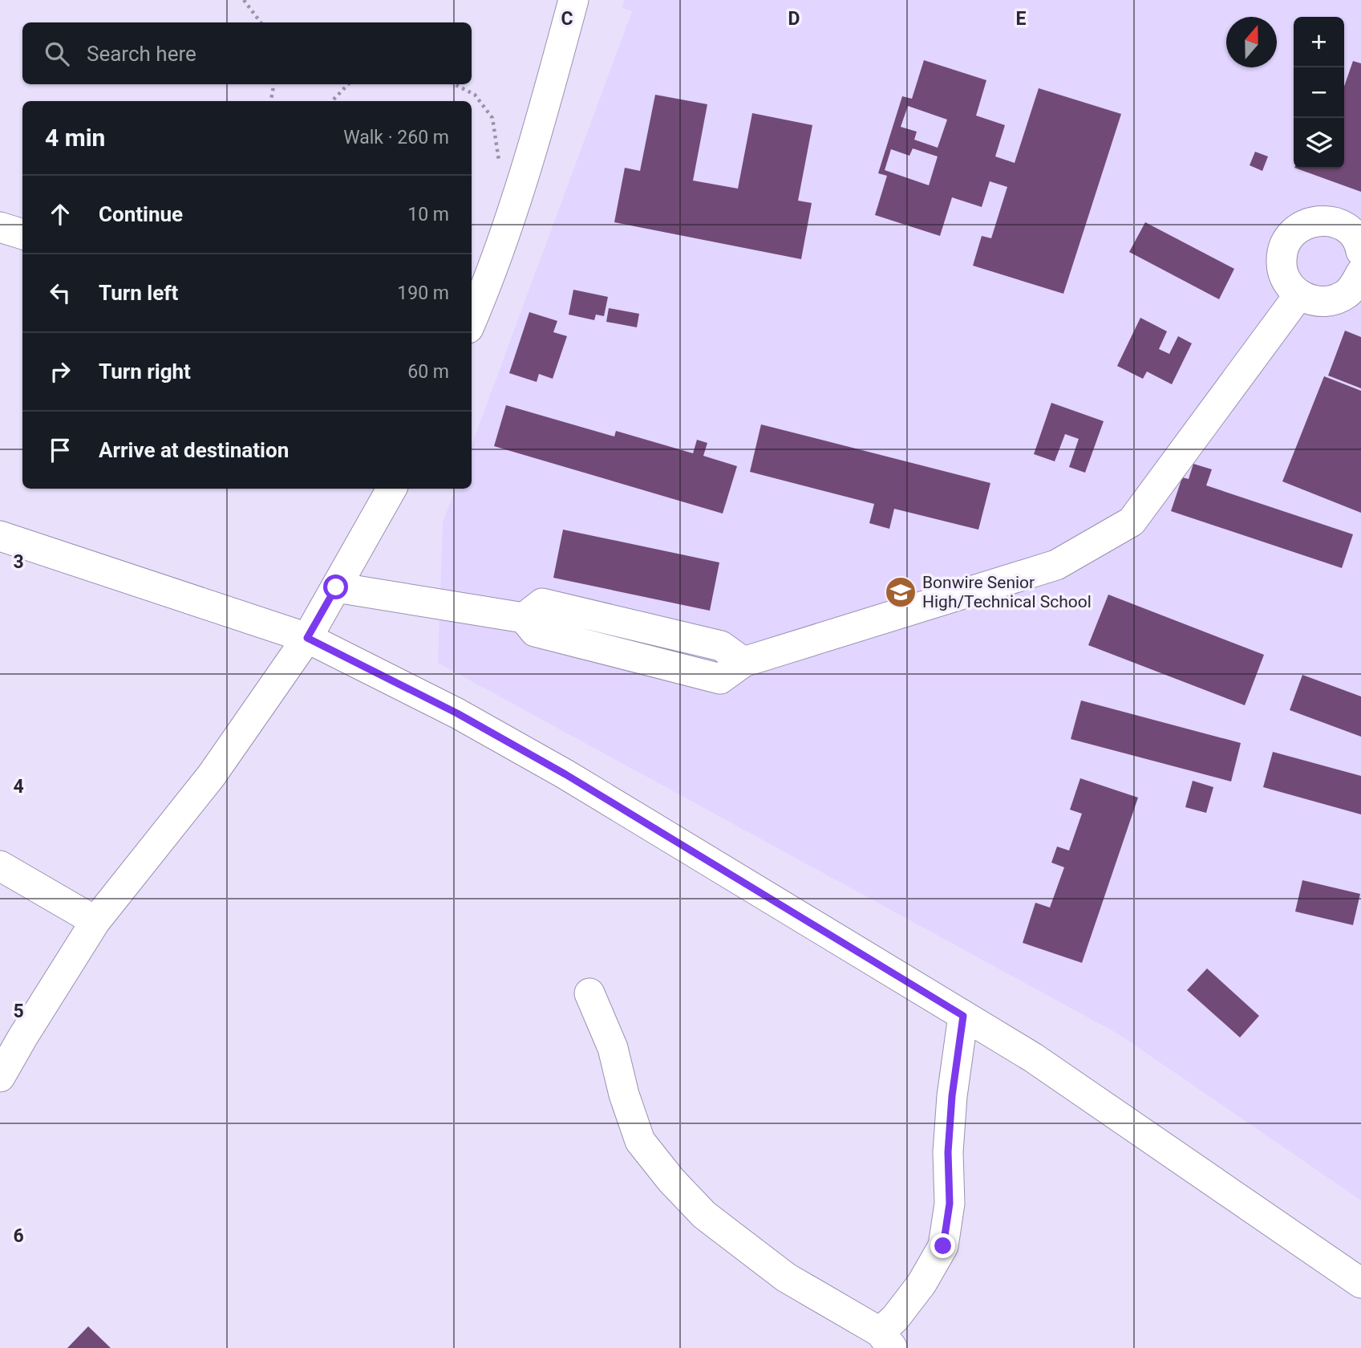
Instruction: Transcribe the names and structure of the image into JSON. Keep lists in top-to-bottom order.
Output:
{
  "places": {
    "school or university": ["Bonwire Senior High/Technical School"]
  },
  "north": "top",
  "page": {
    "map_buttons": ["+", "−"],
    "search": "Search here",
    "heading": ["4 min", "Walk · 260 m"],
    "list": [
      ["Continue", "10 m"],
      ["Turn left", "190 m"],
      ["Turn right", "60 m"],
      "Arrive at destination"
    ]
  },
  "grid": {
    "columns": ["C", "D", "E"],
    "rows": [
      "3",
      "4",
      "5",
      "6"
    ]
  }
}
